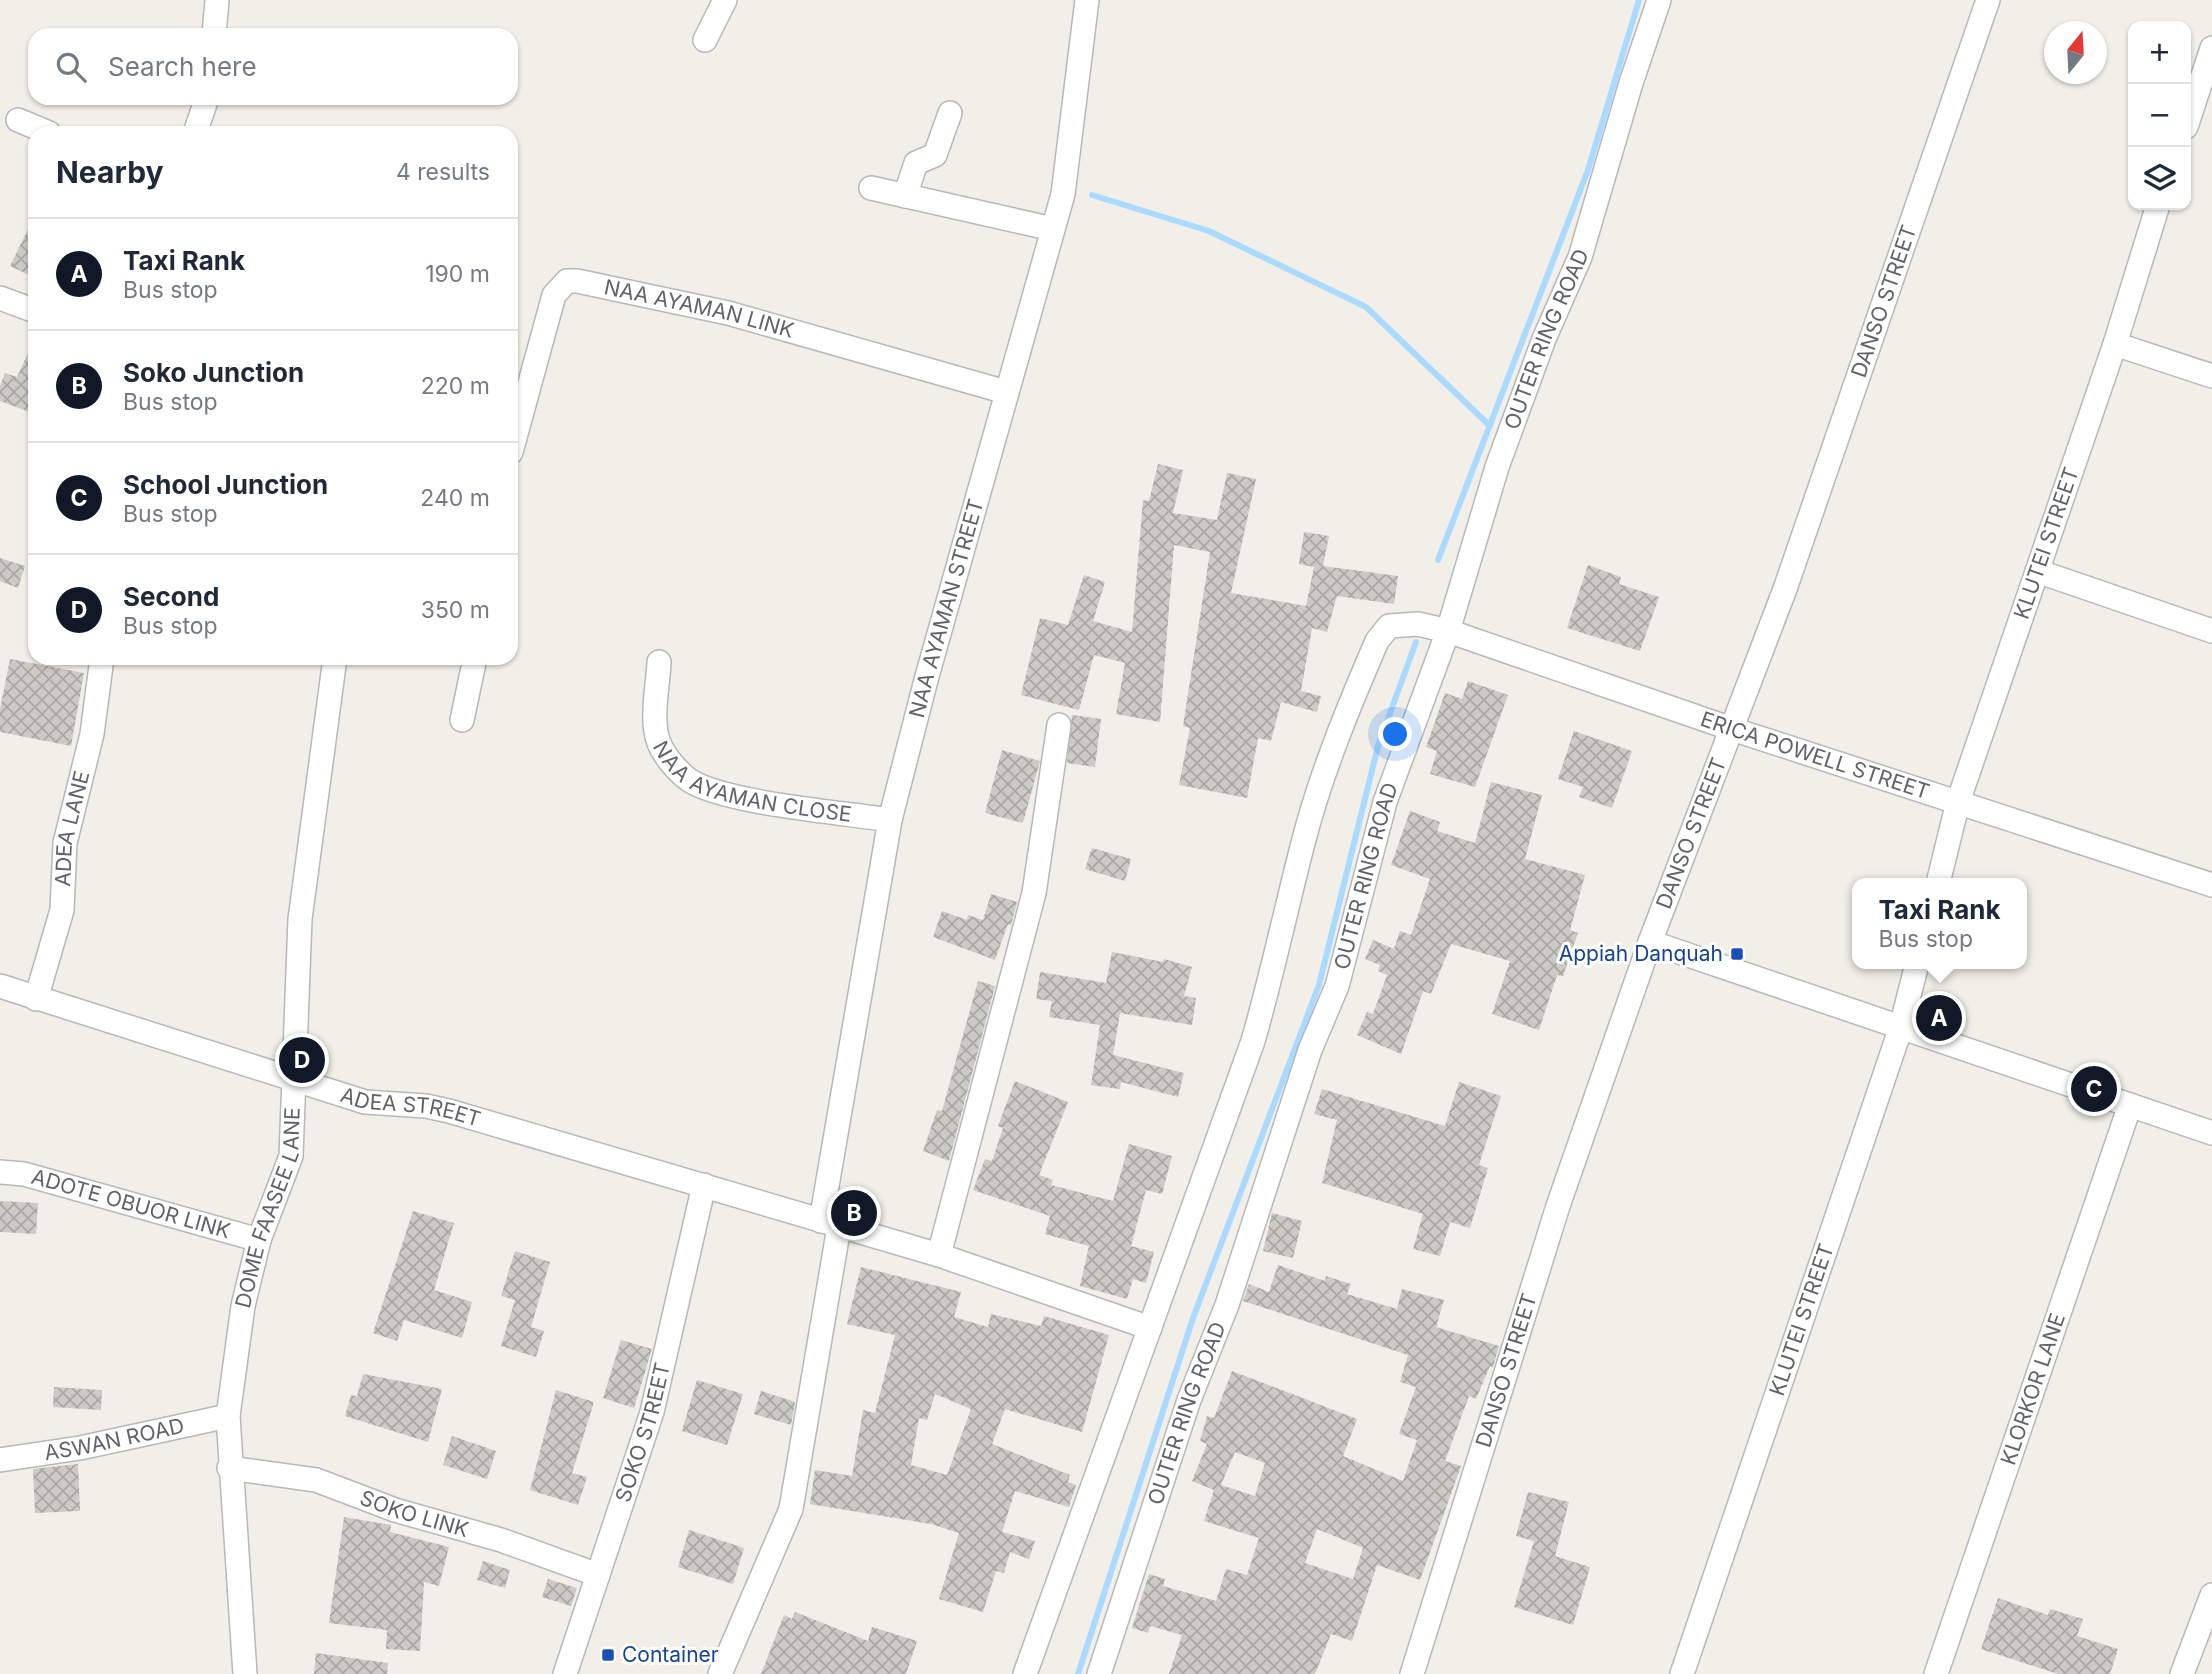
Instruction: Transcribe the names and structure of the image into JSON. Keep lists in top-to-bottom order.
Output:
{
  "streets": {
    "street": [
      "DANSO STREET",
      "NAA AYAMAN LINK",
      "OUTER RING ROAD",
      "KLUTEI STREET",
      "NAA AYAMAN STREET",
      "ERICA POWELL STREET",
      "NAA AYAMAN CLOSE",
      "ADEA LANE",
      "ADEA STREET",
      "ADOTE OBUOR LINK",
      "DOME FAASEE LANE",
      "KLORKOR LANE",
      "SOKO STREET",
      "ASWAN ROAD",
      "SOKO LINK"
    ]
  },
  "crossings": [
    ["DANSO STREET", "ERICA POWELL STREET"],
    ["NAA AYAMAN LINK", "NAA AYAMAN STREET"],
    ["OUTER RING ROAD", "ERICA POWELL STREET"],
    ["KLUTEI STREET", "ERICA POWELL STREET"],
    ["NAA AYAMAN STREET", "NAA AYAMAN CLOSE"],
    ["NAA AYAMAN STREET", "ADEA STREET"],
    ["ERICA POWELL STREET", "ADEA STREET"],
    ["ADEA LANE", "ADEA STREET"],
    ["ADEA STREET", "DOME FAASEE LANE"],
    ["ADEA STREET", "SOKO STREET"],
    ["ADOTE OBUOR LINK", "DOME FAASEE LANE"],
    ["DOME FAASEE LANE", "ASWAN ROAD"],
    ["DOME FAASEE LANE", "SOKO LINK"],
    ["SOKO STREET", "SOKO LINK"]
  ],
  "places": {
    "transit": ["Appiah Danquah", "Container"]
  },
  "north": "top",
  "page": {
    "map_buttons": ["+", "−"],
    "search": "Search here",
    "heading": ["Nearby", "4 results"],
    "list": [
      {
        "mark": "A",
        "name": "Taxi Rank",
        "note": "Bus stop",
        "value": "190 m"
      },
      {
        "mark": "B",
        "name": "Soko Junction",
        "note": "Bus stop",
        "value": "220 m"
      },
      {
        "mark": "C",
        "name": "School Junction",
        "note": "Bus stop",
        "value": "240 m"
      },
      {
        "mark": "D",
        "name": "Second",
        "note": "Bus stop",
        "value": "350 m"
      }
    ],
    "popup": ["Taxi Rank", "Bus stop"],
    "pins": [
      "A",
      "D",
      "C",
      "B"
    ]
  }
}
